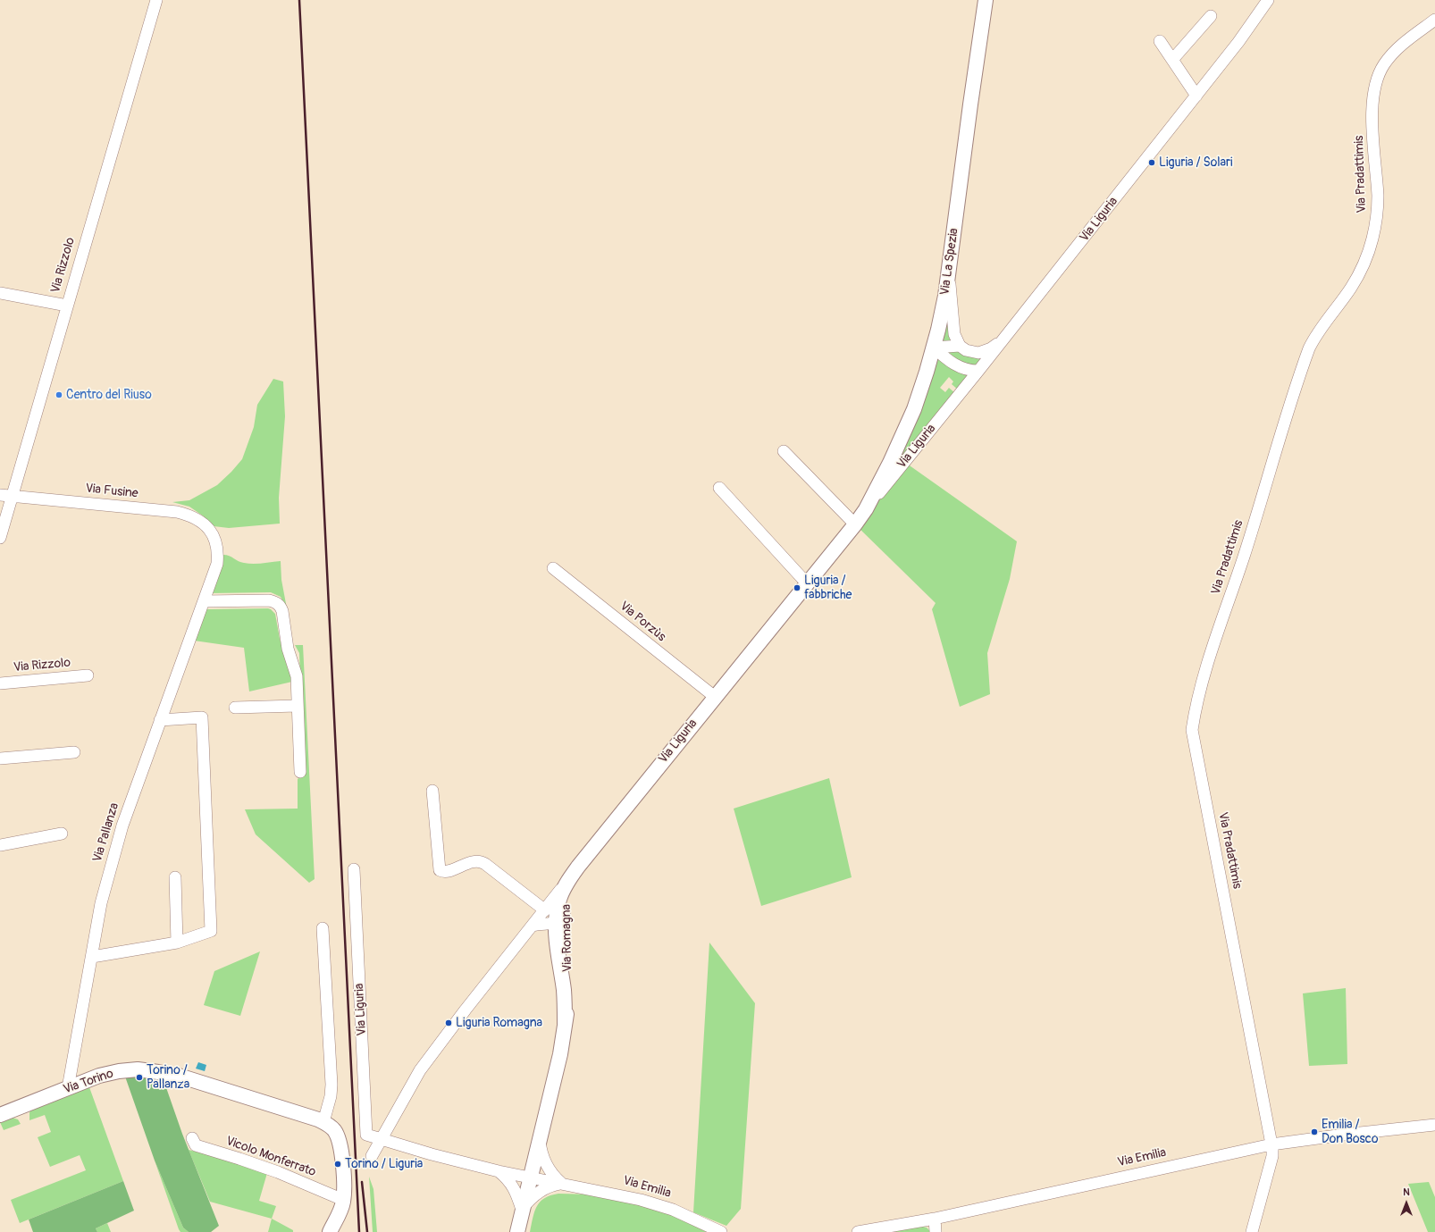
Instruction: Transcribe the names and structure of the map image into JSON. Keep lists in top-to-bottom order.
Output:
{
  "streets": {
    "main road": [
      "Via Liguria",
      "Via La Spezia",
      "Via Romagna",
      "Via Torino"
    ],
    "street": [
      "Via Pradattimis",
      "Via Rizzolo",
      "Via Fusine",
      "Via Porzùs",
      "Via Pallanza",
      "Vicolo Monferrato",
      "Via Emilia"
    ]
  },
  "crossings": [
    ["Via Pradattimis", "Via Emilia"],
    ["Via Liguria", "Via La Spezia"],
    ["Via Liguria", "Via Porzùs"],
    ["Via Liguria", "Via Romagna"],
    ["Via Liguria", "Via Emilia"],
    ["Via Rizzolo", "Via Fusine"],
    ["Via Fusine", "Via Pallanza"],
    ["Via Pallanza", "Via Torino"],
    ["Via Romagna", "Via Emilia"],
    ["Via Torino", "Vicolo Monferrato"]
  ],
  "places": [
    "Liguria / Solari",
    "Centro del Riuso",
    "Liguria / fabbriche",
    "Liguria Romagna",
    "Torino / Pallanza",
    "Emilia / Don Bosco",
    "Torino / Liguria"
  ],
  "north": "top"
}
